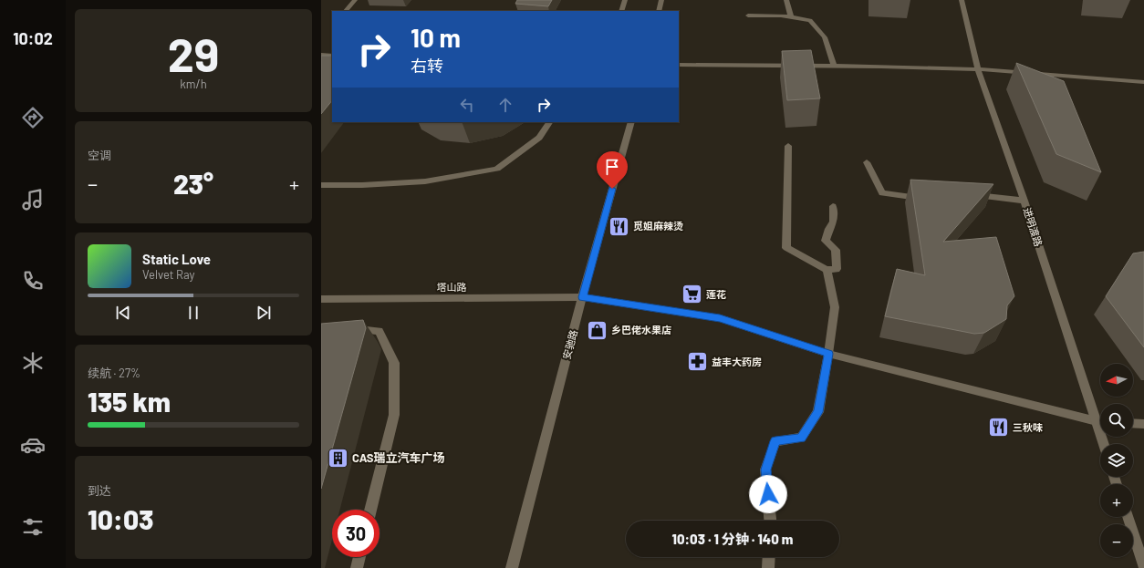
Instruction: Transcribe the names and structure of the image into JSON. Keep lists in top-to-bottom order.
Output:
{
  "streets": {
    "street": ["进明渡路", "塔山路", "安驰路"]
  },
  "crossings": [
    ["塔山路", "安驰路"]
  ],
  "places": {
    "restaurant": ["觅姐麻辣烫", "三秋味"],
    "supermarket": ["莲花"],
    "shop": ["乡巴佬水果店"],
    "pharmacy": ["益丰大药房"],
    "building": ["CAS瑞立汽车广场"]
  },
  "north": "left",
  "page": {
    "tabs": "10:02",
    "tile": [
      ["29", "km/h"],
      "空调",
      ["续航 · 27%", "135 km"],
      ["到达", "10:03"]
    ],
    "turn": ["10 m", "右转"],
    "heat": ["−", "23°", "+"],
    "song": ["Static Love", "Velvet Ray"],
    "map_buttons": ["+", "−"],
    "limit": "30",
    "trip": "10:03 · 1 分钟 · 140 m"
  }
}
